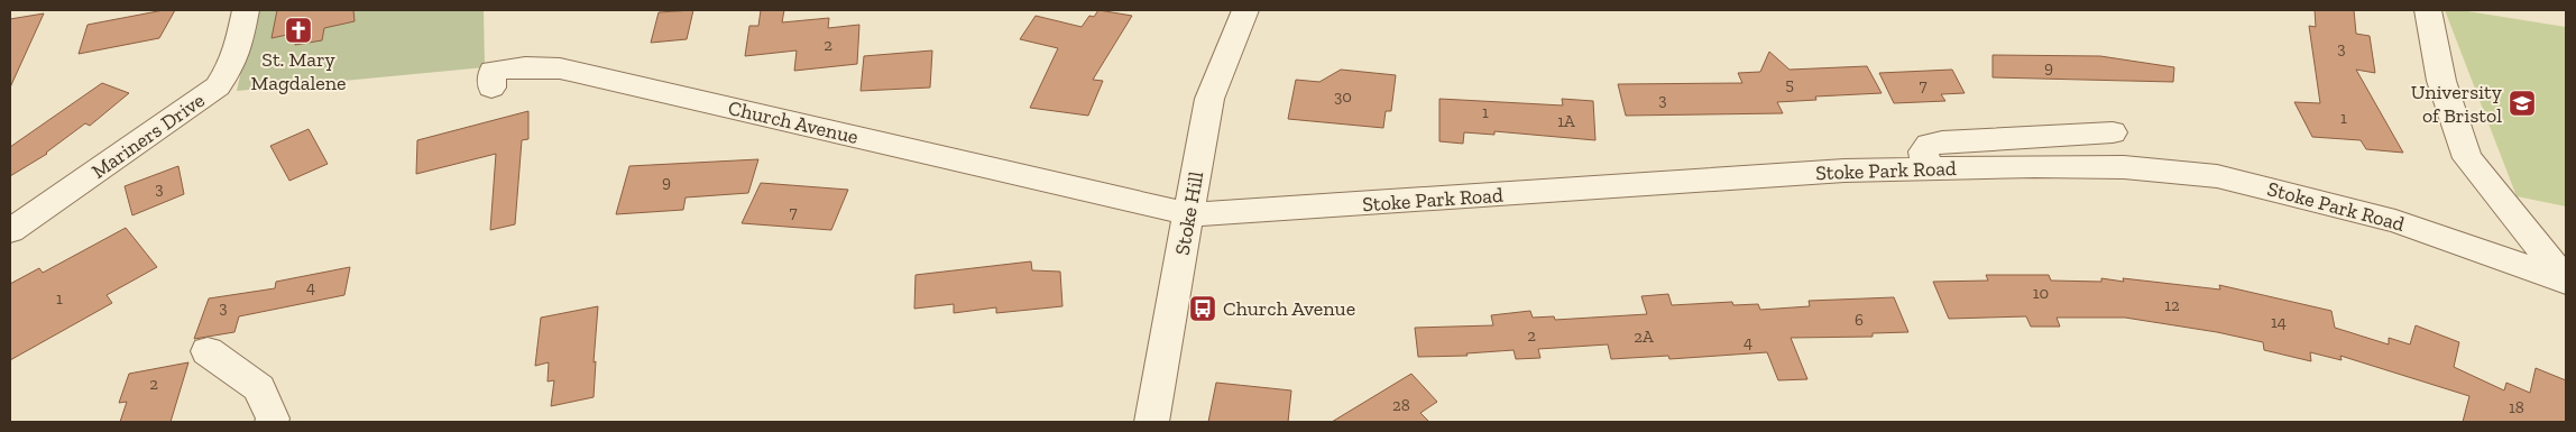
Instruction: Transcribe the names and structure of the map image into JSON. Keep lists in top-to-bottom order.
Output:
{
  "streets": {
    "street": [
      "Church Avenue",
      "Mariners Drive",
      "Stoke Park Road",
      "Stoke Hill"
    ]
  },
  "crossings": [
    ["Church Avenue", "Stoke Park Road"],
    ["Church Avenue", "Stoke Hill"],
    ["Stoke Park Road", "Stoke Hill"]
  ],
  "places": {
    "church": ["St. Mary Magdalene"],
    "school or university": ["University of Bristol"],
    "bus stop": ["Church Avenue"]
  },
  "house_numbers": [
    "2",
    "3",
    "9",
    "5",
    "7",
    "30",
    "3",
    "1",
    "1",
    "1A",
    "9",
    "3",
    "7",
    "4",
    "10",
    "1",
    "12",
    "3",
    "6",
    "14",
    "2",
    "2A",
    "4",
    "2",
    "28",
    "18"
  ]
}
